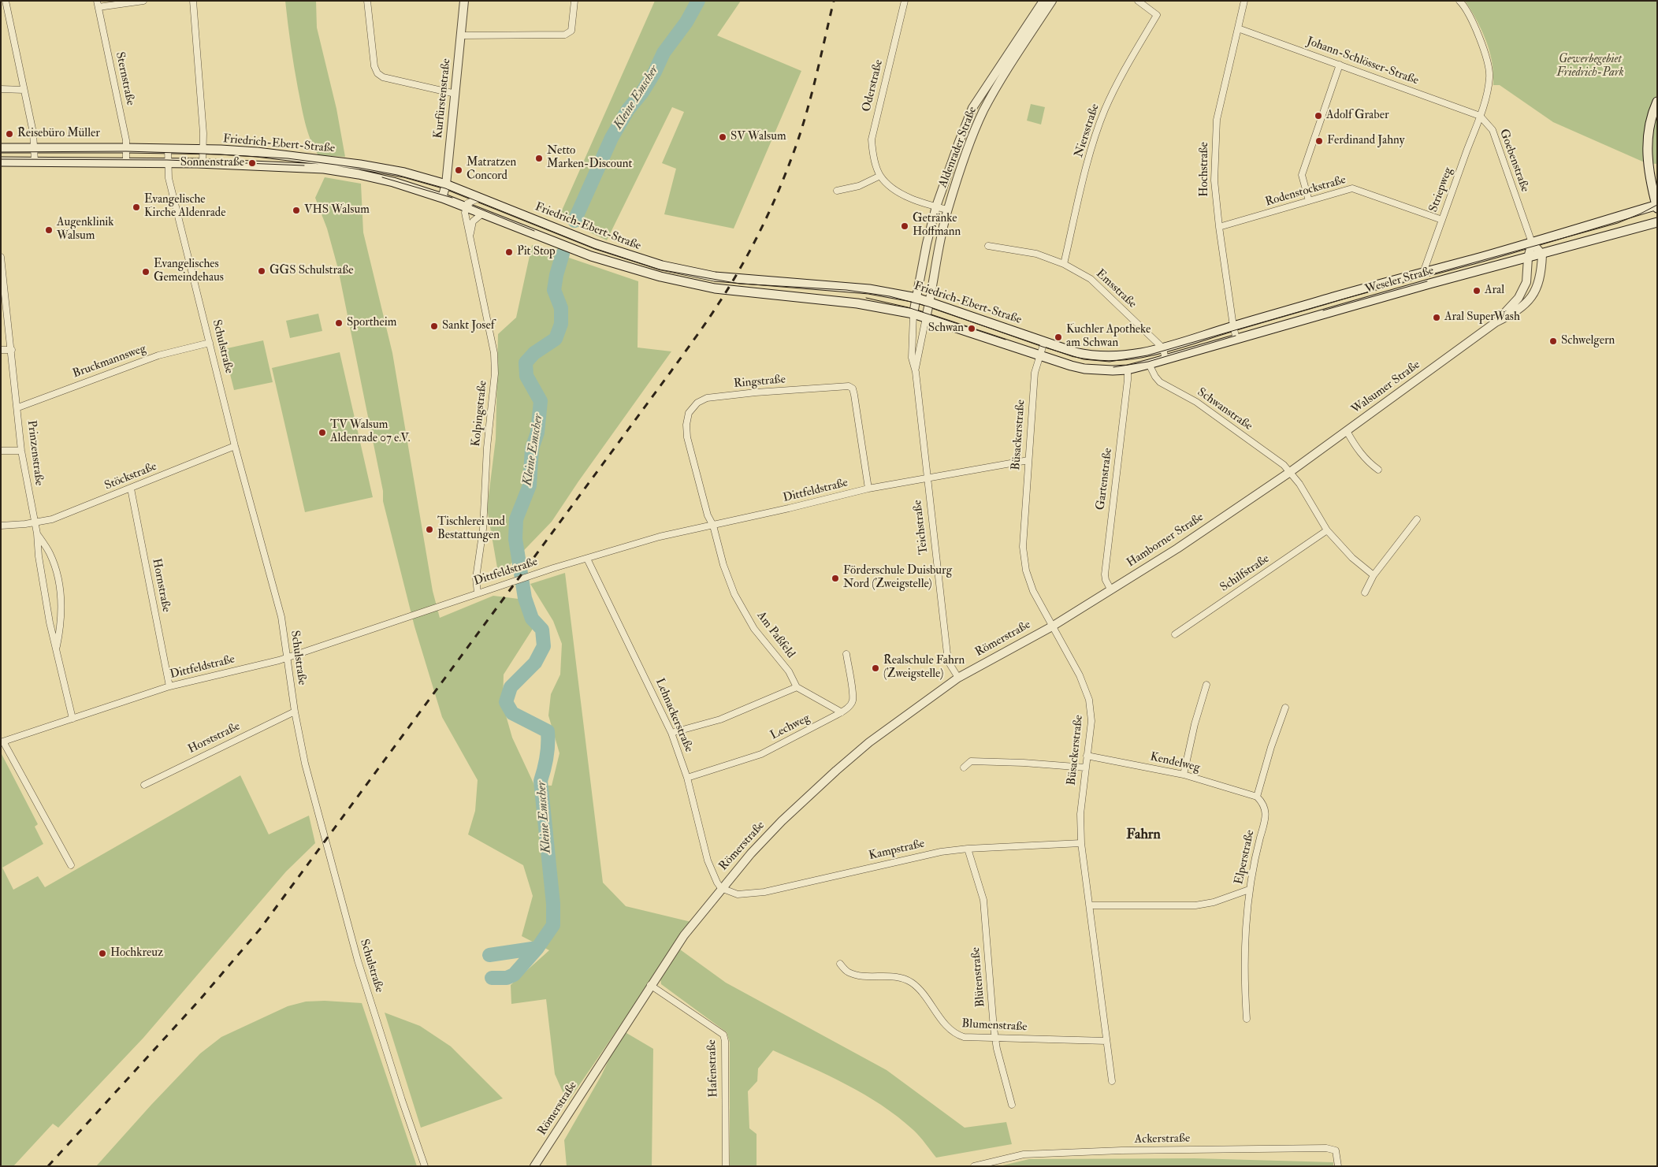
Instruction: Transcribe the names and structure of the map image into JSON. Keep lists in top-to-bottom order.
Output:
{
  "streets": {
    "main road": ["Friedrich-Ebert-Straße", "Weseler Straße"],
    "street": [
      "Johann-Schlösser-Straße",
      "Sternstraße",
      "Oderstraße",
      "Kurfürstenstraße",
      "Niersstraße",
      "Aldenrader Straße",
      "Goebenstraße",
      "Hochstraße",
      "Striepweg",
      "Rodenstockstraße",
      "Emsstraße",
      "Schulstraße",
      "Bruckmannsweg",
      "Ringstraße",
      "Walsumer Straße",
      "Schwanstraße",
      "Kolpingstraße",
      "Büsackerstraße",
      "Prinzenstraße",
      "Stöckstraße",
      "Gartenstraße",
      "Dittfeldstraße",
      "Teichstraße",
      "Hamborner Straße",
      "Schilfstraße",
      "Hornstraße",
      "Am Paßfeld",
      "Römerstraße",
      "Lehnackerstraße",
      "Lechweg",
      "Horststraße",
      "Kendelweg",
      "Kampstraße",
      "Elperstraße",
      "Blütenstraße",
      "Blumenstraße",
      "Hafenstraße",
      "Ackerstraße"
    ]
  },
  "crossings": [
    ["Johann-Schlösser-Straße", "Goebenstraße"],
    ["Johann-Schlösser-Straße", "Hochstraße"],
    ["Johann-Schlösser-Straße", "Striepweg"],
    ["Sternstraße", "Friedrich-Ebert-Straße"],
    ["Kurfürstenstraße", "Friedrich-Ebert-Straße"],
    ["Niersstraße", "Emsstraße"],
    ["Friedrich-Ebert-Straße", "Aldenrader Straße"],
    ["Friedrich-Ebert-Straße", "Weseler Straße"],
    ["Friedrich-Ebert-Straße", "Emsstraße"],
    ["Friedrich-Ebert-Straße", "Schulstraße"],
    ["Friedrich-Ebert-Straße", "Schwanstraße"],
    ["Friedrich-Ebert-Straße", "Kolpingstraße"],
    ["Friedrich-Ebert-Straße", "Büsackerstraße"],
    ["Friedrich-Ebert-Straße", "Gartenstraße"],
    ["Friedrich-Ebert-Straße", "Teichstraße"],
    ["Aldenrader Straße", "Teichstraße"],
    ["Goebenstraße", "Striepweg"],
    ["Goebenstraße", "Weseler Straße"],
    ["Goebenstraße", "Walsumer Straße"],
    ["Hochstraße", "Rodenstockstraße"],
    ["Hochstraße", "Weseler Straße"],
    ["Striepweg", "Rodenstockstraße"],
    ["Striepweg", "Weseler Straße"],
    ["Weseler Straße", "Emsstraße"],
    ["Weseler Straße", "Walsumer Straße"],
    ["Weseler Straße", "Schwanstraße"],
    ["Schulstraße", "Bruckmannsweg"],
    ["Schulstraße", "Stöckstraße"],
    ["Schulstraße", "Dittfeldstraße"],
    ["Schulstraße", "Horststraße"],
    ["Bruckmannsweg", "Prinzenstraße"],
    ["Ringstraße", "Dittfeldstraße"],
    ["Ringstraße", "Am Paßfeld"],
    ["Walsumer Straße", "Schwanstraße"],
    ["Walsumer Straße", "Hamborner Straße"],
    ["Schwanstraße", "Hamborner Straße"],
    ["Schwanstraße", "Schilfstraße"],
    ["Kolpingstraße", "Dittfeldstraße"],
    ["Büsackerstraße", "Dittfeldstraße"],
    ["Büsackerstraße", "Hamborner Straße"],
    ["Büsackerstraße", "Römerstraße"],
    ["Büsackerstraße", "Kendelweg"],
    ["Büsackerstraße", "Kampstraße"],
    ["Büsackerstraße", "Blumenstraße"],
    ["Prinzenstraße", "Stöckstraße"],
    ["Prinzenstraße", "Dittfeldstraße"],
    ["Stöckstraße", "Hornstraße"],
    ["Gartenstraße", "Hamborner Straße"],
    ["Dittfeldstraße", "Teichstraße"],
    ["Dittfeldstraße", "Hornstraße"],
    ["Dittfeldstraße", "Am Paßfeld"],
    ["Dittfeldstraße", "Lehnackerstraße"],
    ["Teichstraße", "Römerstraße"],
    ["Hamborner Straße", "Römerstraße"],
    ["Römerstraße", "Lehnackerstraße"],
    ["Römerstraße", "Kampstraße"],
    ["Römerstraße", "Hafenstraße"],
    ["Lehnackerstraße", "Lechweg"],
    ["Lehnackerstraße", "Kampstraße"],
    ["Kendelweg", "Elperstraße"],
    ["Kampstraße", "Blütenstraße"],
    ["Blütenstraße", "Blumenstraße"]
  ],
  "districts": ["Fahrn"],
  "water": ["Kleine Emscher"],
  "parks": ["Gewerbegebiet Friedrich-Park"],
  "places": [
    "Adolf Graber",
    "Reisebüro Müller",
    "SV Walsum",
    "Ferdinand Jahny",
    "Netto Marken-Discount",
    "Sonnenstraße",
    "Matratzen Concord",
    "Evangelische Kirche Aldenrade",
    "VHS Walsum",
    "Getränke Hoffmann",
    "Augenklinik Walsum",
    "Pit Stop",
    "GGS Schulstraße",
    "Evangelisches Gemeindehaus",
    "Aral",
    "Aral SuperWash",
    "Sportheim",
    "Sankt Josef",
    "Schwan",
    "Kuchler Apotheke am Schwan",
    "Schwelgern",
    "TV Walsum Aldenrade 07 e.V.",
    "Tischlerei und Bestattungen",
    "Förderschule Duisburg Nord (Zweigstelle)",
    "Realschule Fahrn (Zweigstelle)",
    "Hochkreuz"
  ]
}
